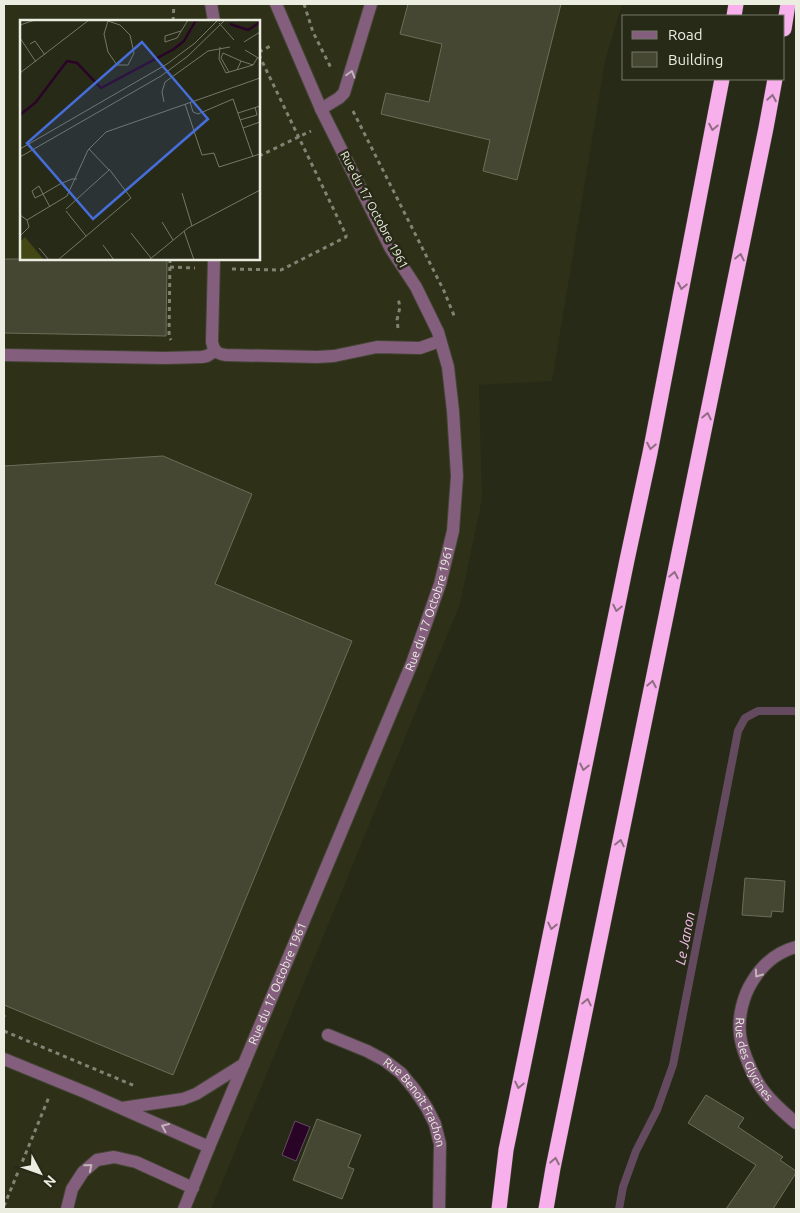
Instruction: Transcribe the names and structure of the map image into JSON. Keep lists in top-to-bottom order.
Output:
{
  "streets": {
    "street": ["Rue du 17 Octobre 1961", "Rue des Glycines", "Rue Benoît Frachon"]
  },
  "one_way": ["Rue des Glycines"],
  "water": ["Le Janon"],
  "legend": ["Road", "Building"],
  "north": "bottom right"
}
